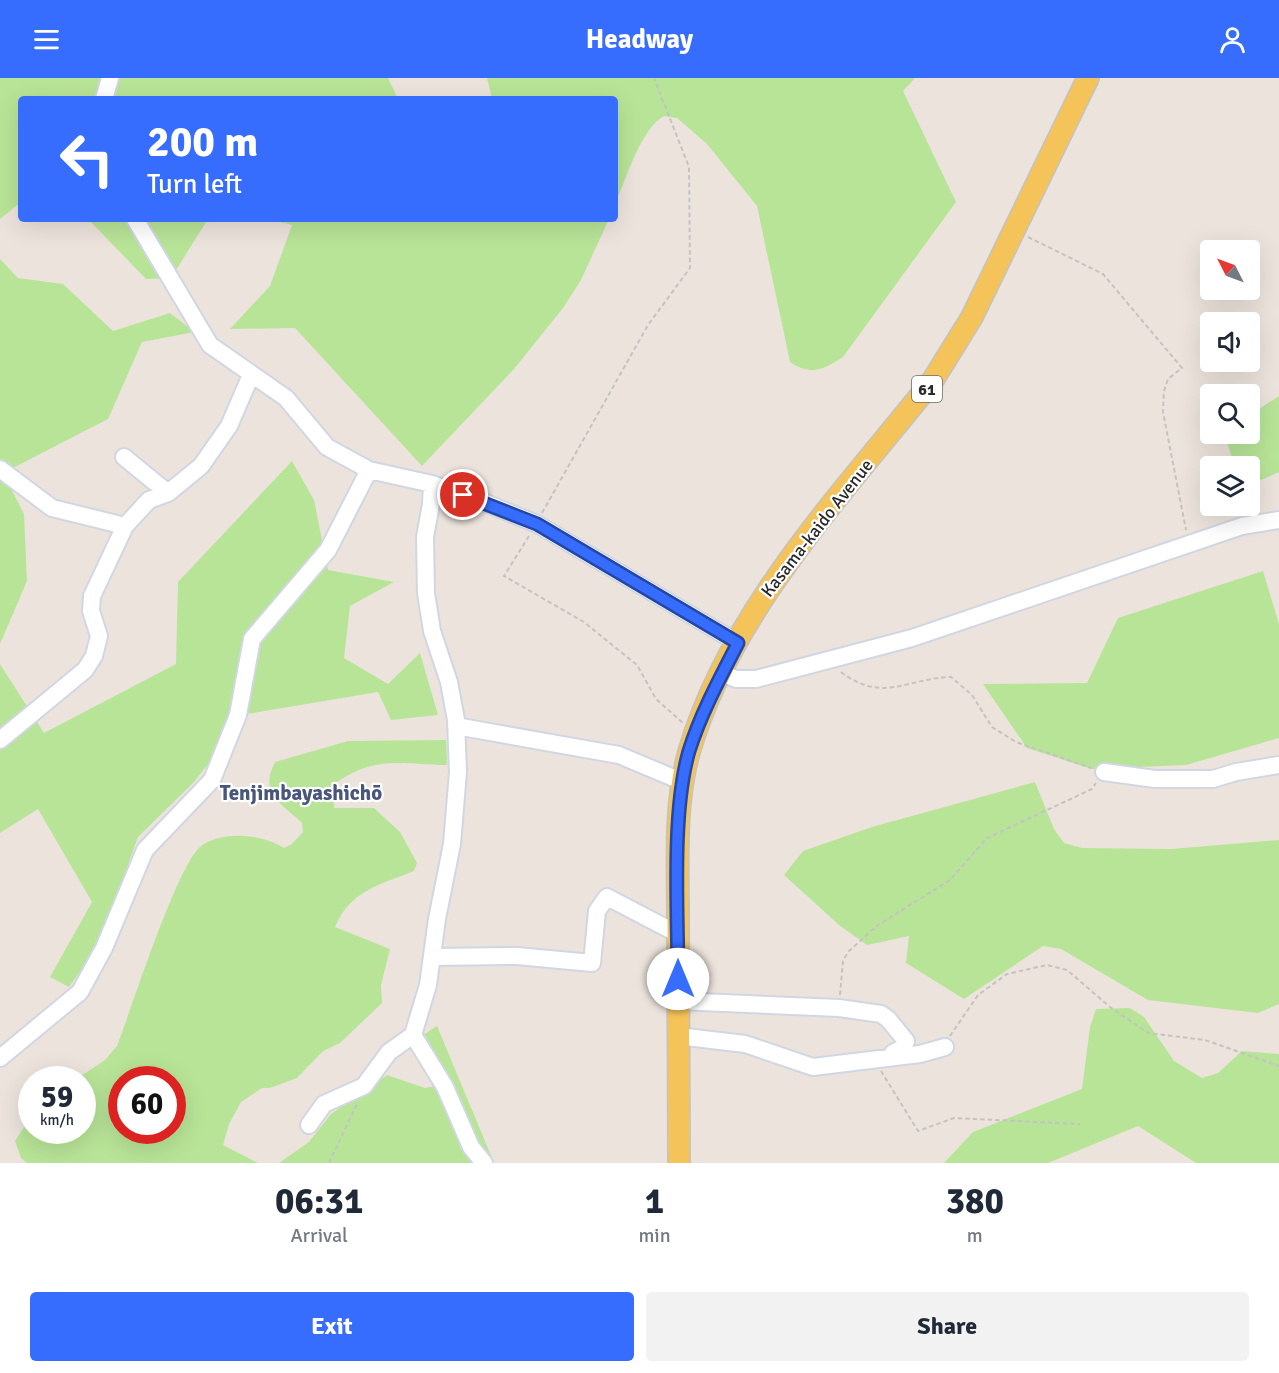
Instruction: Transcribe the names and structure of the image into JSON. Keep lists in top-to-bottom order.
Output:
{
  "streets": {
    "main road": ["61", "Kasama-kaido Avenue"]
  },
  "districts": ["Tenjimbayashichō"],
  "north": "top left",
  "page": {
    "header": "Headway",
    "turn": ["200 m", "Turn left"],
    "speed": "59 km/h",
    "limit": "60",
    "eta": [
      "06:31",
      "Arrival",
      "1",
      "min",
      "380",
      "m"
    ],
    "buttons": ["Exit", "Share"]
  }
}
